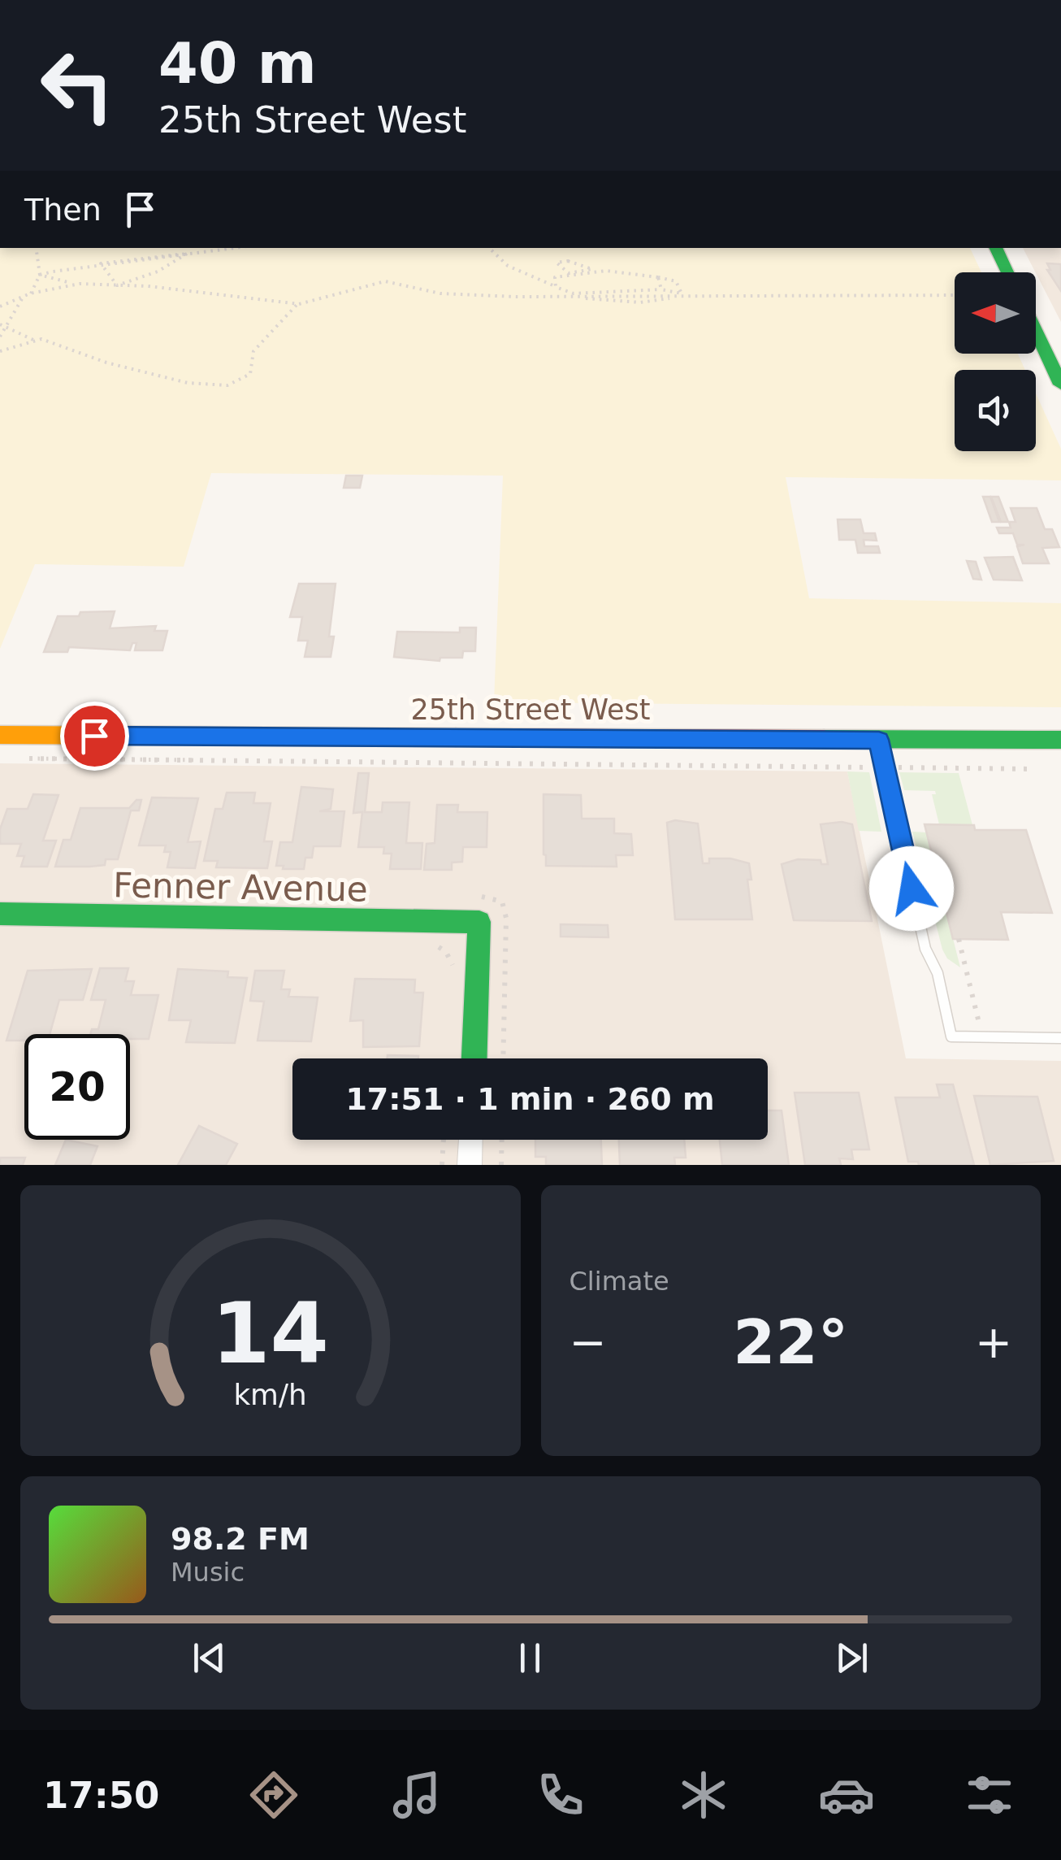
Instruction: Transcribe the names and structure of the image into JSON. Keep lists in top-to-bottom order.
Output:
{
  "streets": {
    "street": ["25th Street West", "Fenner Avenue"]
  },
  "north": "left",
  "page": {
    "turn": ["40 m", "25th Street West"],
    "then": "Then",
    "limit": "20",
    "trip": "17:51 · 1 min · 260 m",
    "tile": "Climate",
    "heat": ["−", "22°", "+"],
    "song": ["98.2 FM", "Music"],
    "tabs": "17:50",
    "gauge": ["14", "km/h"]
  }
}
